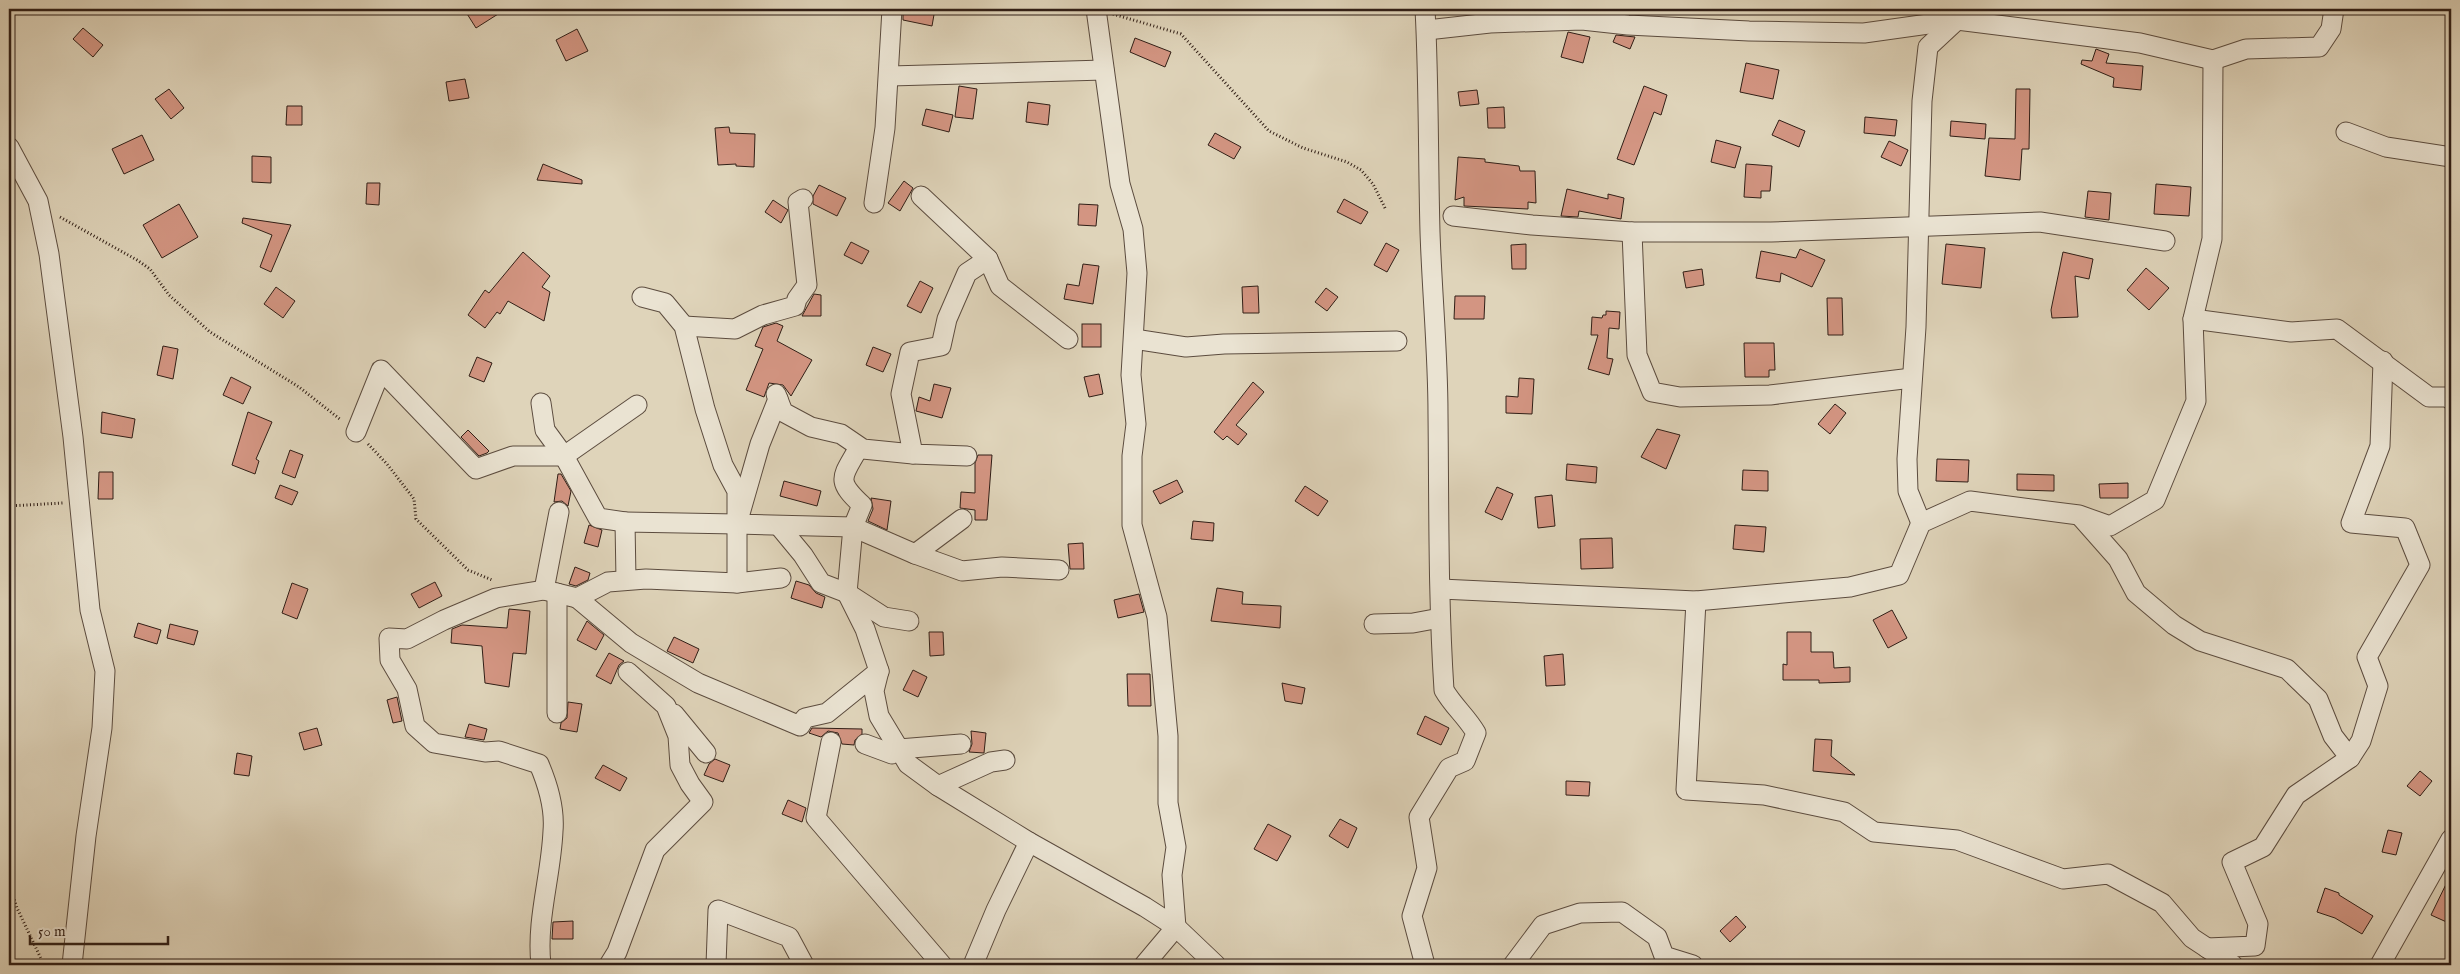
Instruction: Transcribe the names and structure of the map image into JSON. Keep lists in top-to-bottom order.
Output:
{
  "scale_bar": "50 m"
}
